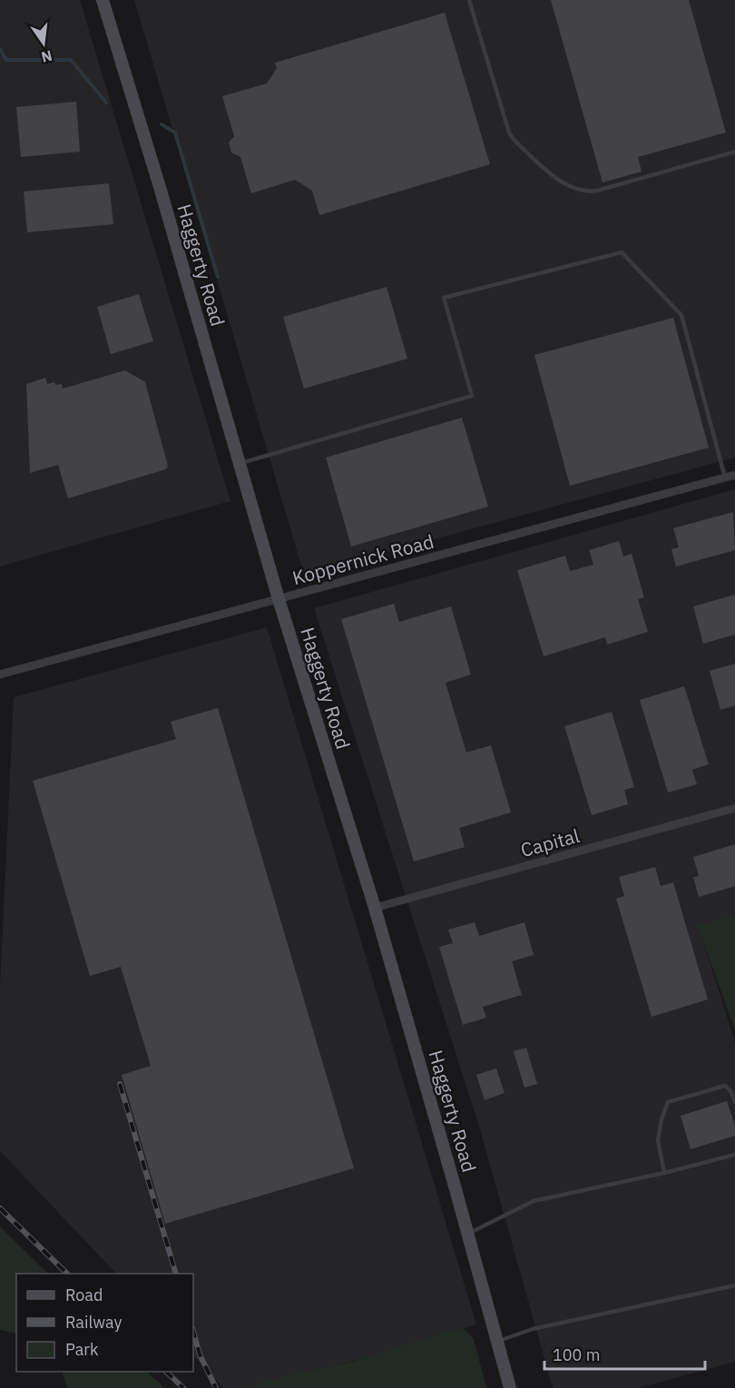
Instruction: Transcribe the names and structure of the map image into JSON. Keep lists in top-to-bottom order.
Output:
{
  "streets": {
    "main road": ["Haggerty Road"],
    "street": ["Koppernick Road", "Capital"]
  },
  "crossings": [
    ["Haggerty Road", "Koppernick Road"],
    ["Haggerty Road", "Capital"]
  ],
  "legend": ["Road", "Railway", "Park"],
  "scale_bar": "100 m",
  "north": "bottom"
}
